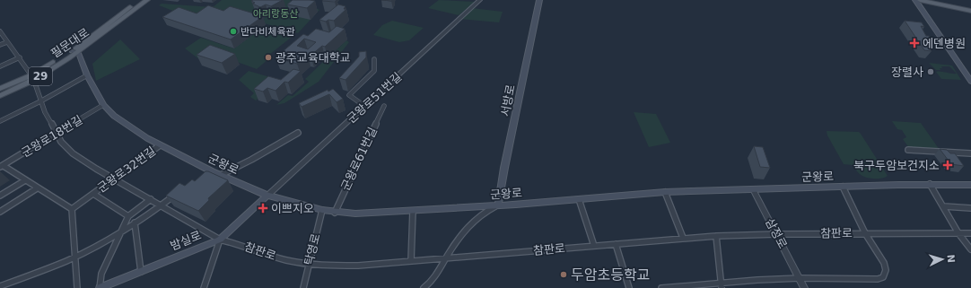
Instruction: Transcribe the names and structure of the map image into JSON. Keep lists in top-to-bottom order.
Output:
{
  "streets": {
    "main road": [
      "필문대로",
      "29",
      "서방로",
      "군왕로",
      "밤실로"
    ],
    "street": [
      "군왕로51번길",
      "군왕로18번길",
      "군왕로61번길",
      "군왕로32번길",
      "삼정로",
      "참판로",
      "탁영로"
    ]
  },
  "crossings": [
    ["필문대로", "군왕로"],
    ["필문대로", "참판로"],
    ["군왕로51번길", "군왕로"],
    ["군왕로51번길", "밤실로"],
    ["서방로", "군왕로"],
    ["군왕로18번길", "군왕로"],
    ["군왕로18번길", "참판로"],
    ["군왕로61번길", "군왕로"],
    ["군왕로", "군왕로32번길"],
    ["군왕로", "삼정로"],
    ["군왕로", "밤실로"],
    ["군왕로", "탁영로"],
    ["군왕로32번길", "참판로"],
    ["삼정로", "참판로"],
    ["참판로", "밤실로"],
    ["참판로", "탁영로"]
  ],
  "parks": ["아리랑동산"],
  "places": {
    "other": [
      "반다비체육관",
      "광주교육대학교",
      "장렬사",
      "두암초등학교"
    ],
    "health": ["에덴병원", "북구두암보건지소", "이쁘지오"]
  },
  "north": "right"
}
